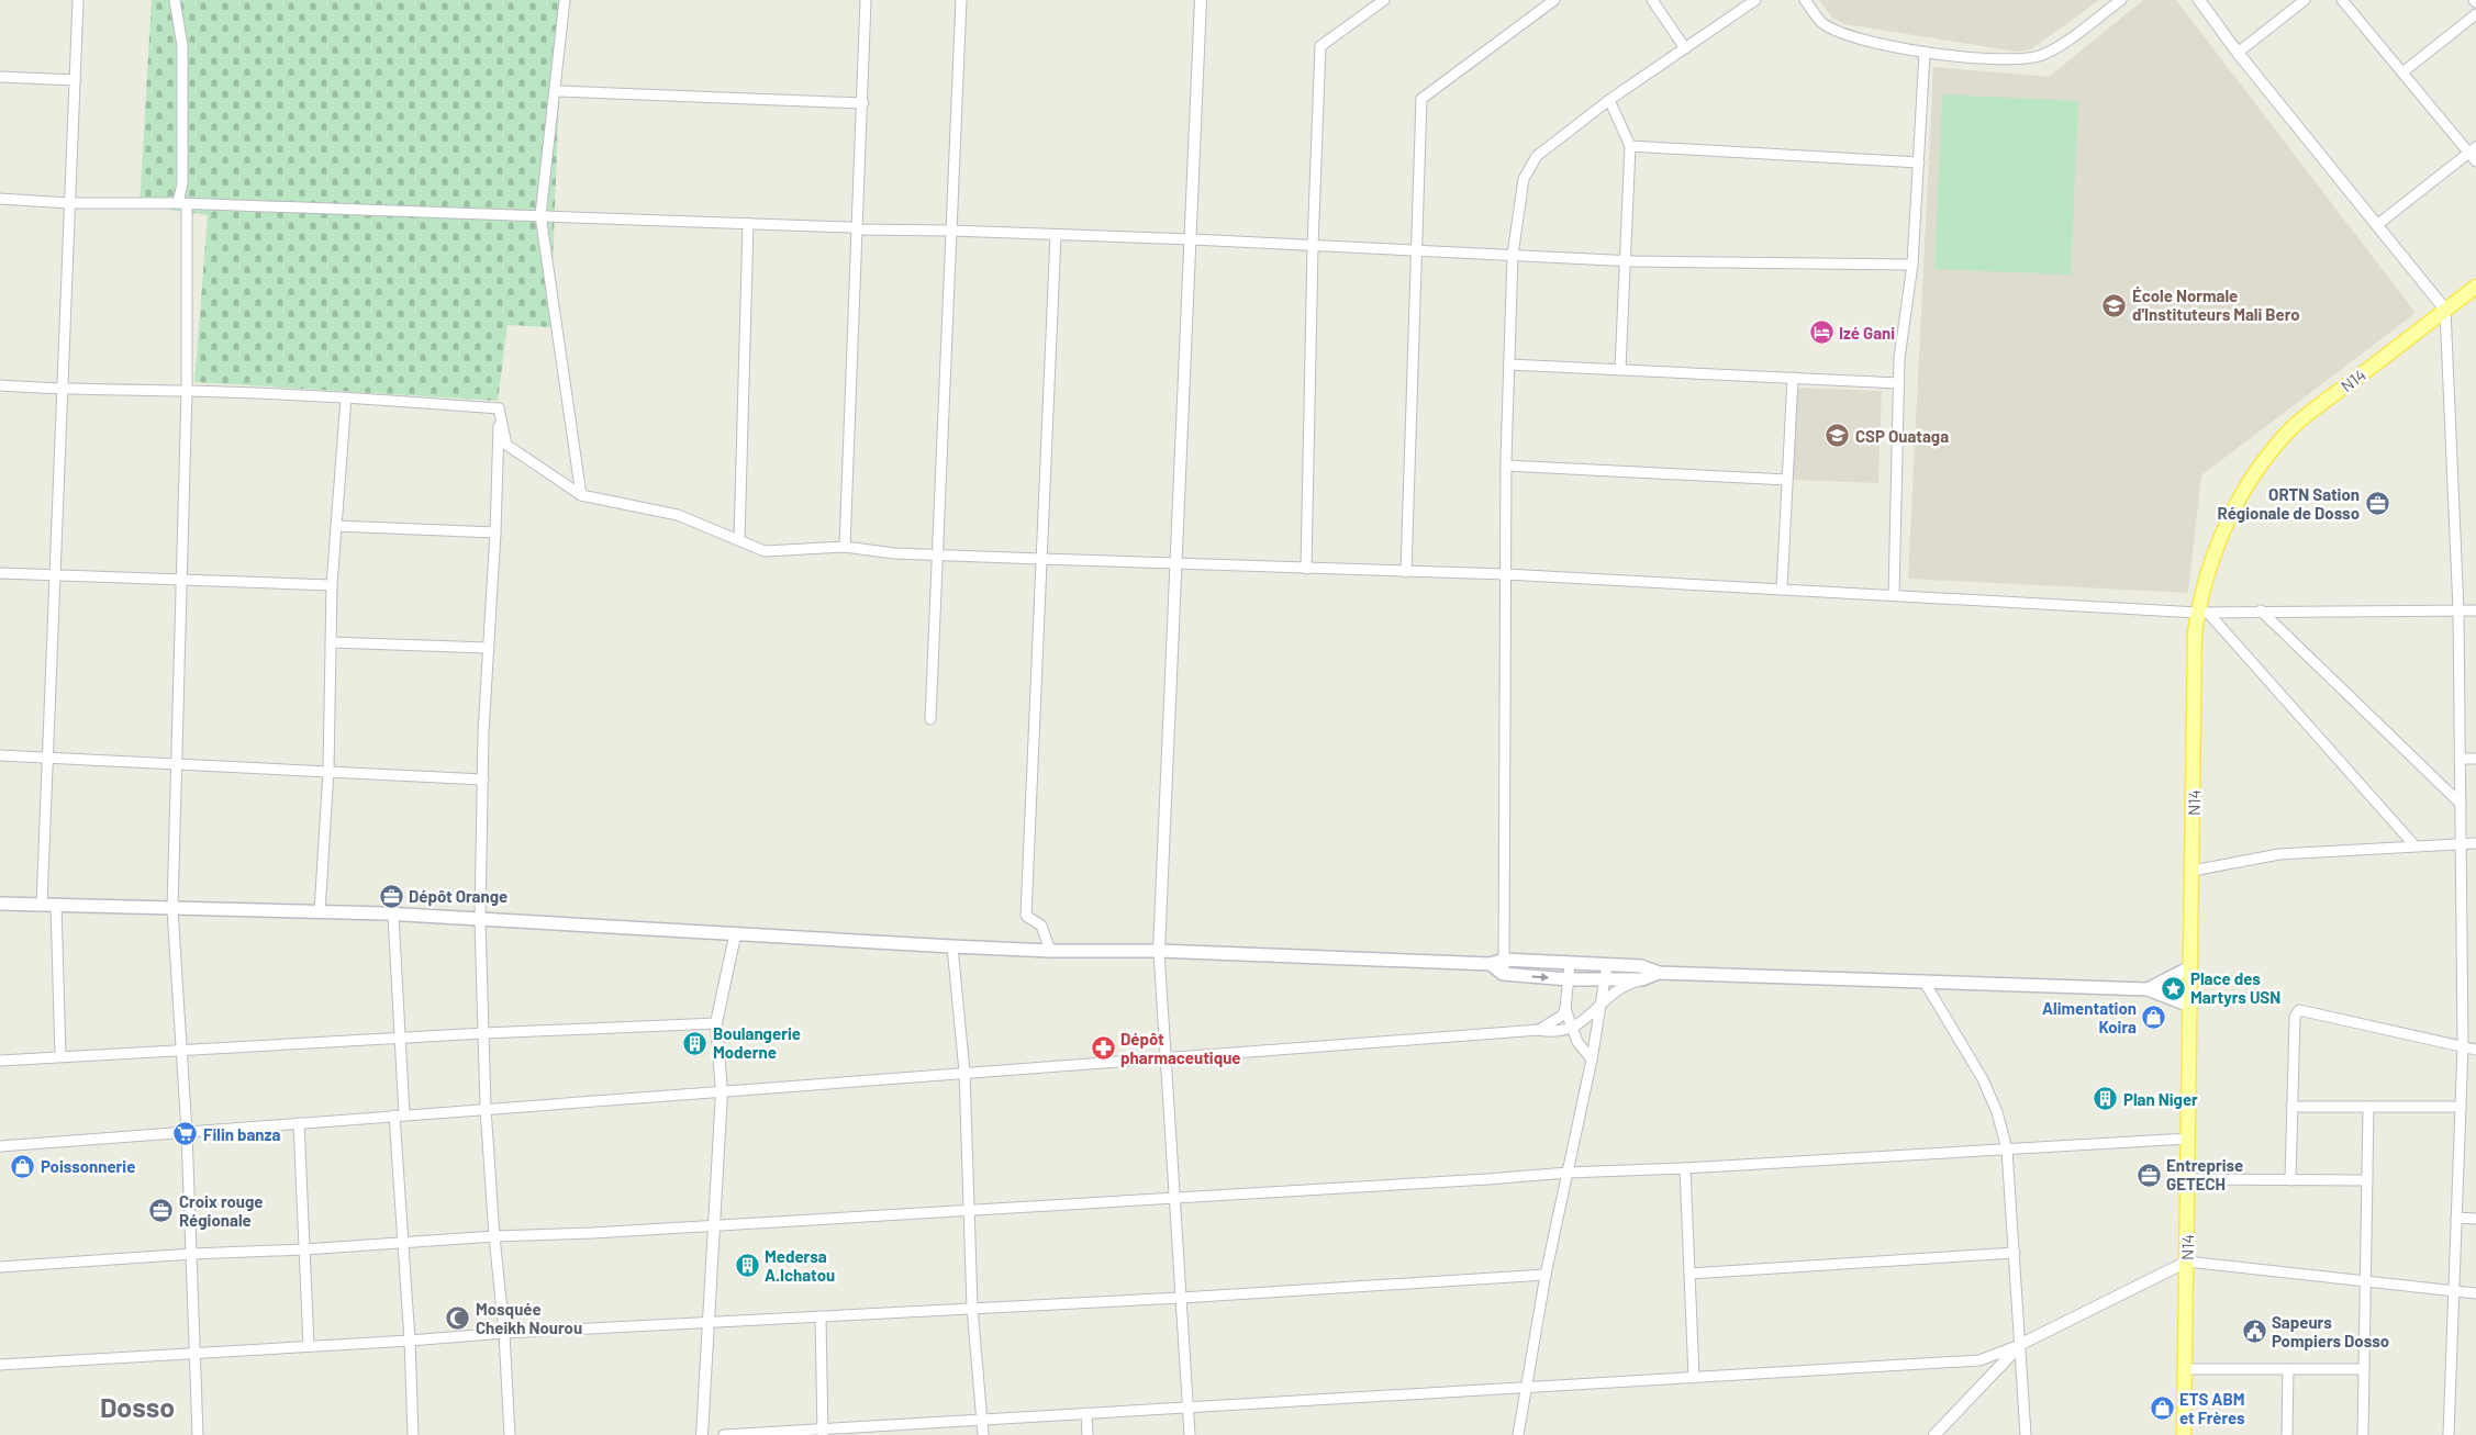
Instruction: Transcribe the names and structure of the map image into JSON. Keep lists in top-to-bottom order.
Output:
{
  "streets": {
    "main road": ["N14"]
  },
  "districts": ["Dosso"],
  "places": {
    "school or university": ["École Normale d'Instituteurs Mali Bero", "CSP Ouataga"],
    "hotel": ["Izé Gani"],
    "office": [
      "ORTN Sation Régionale de Dosso",
      "Dépôt Orange",
      "Entreprise GETECH",
      "Croix rouge Régionale"
    ],
    "place": ["Place des Martyrs USN"],
    "shop": ["Alimentation Koira", "Poissonnerie", "ETS ABM et Frères"],
    "building": ["Boulangerie Moderne", "Plan Niger", "Medersa A.Ichatou"],
    "pharmacy": ["Dépôt pharmaceutique"],
    "supermarket": ["Filin banza"],
    "mosque": ["Mosquée Cheikh Nourou"],
    "public building": ["Sapeurs Pompiers Dosso"]
  }
}
